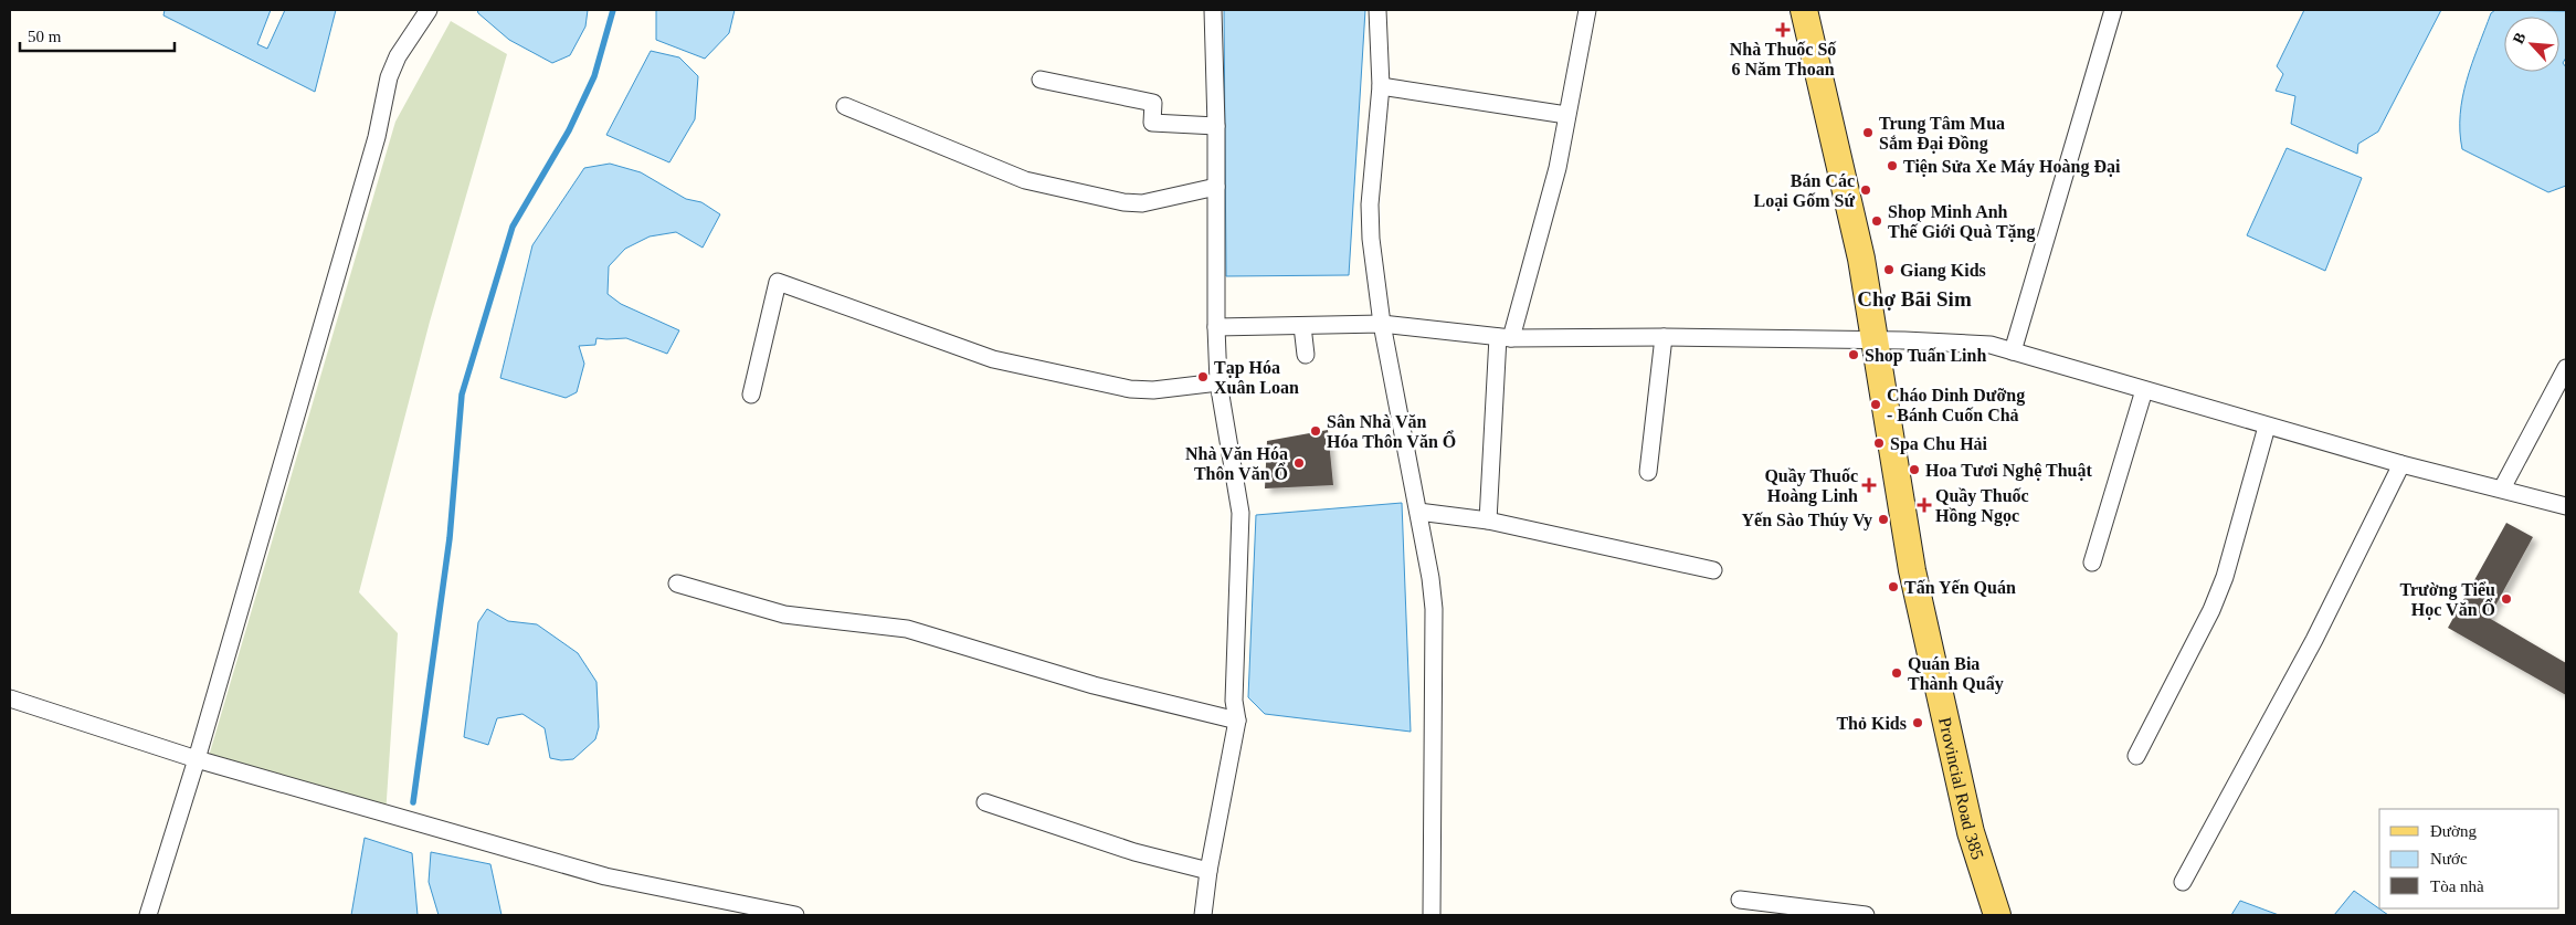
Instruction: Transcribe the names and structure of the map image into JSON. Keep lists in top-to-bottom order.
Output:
{
  "streets": {
    "main road": ["Provincial Road 385"]
  },
  "districts": ["Chợ Bãi Sim"],
  "places": {
    "health": ["Nhà Thuốc Số 6 Năm Thoan", "Quầy Thuốc Hoàng Linh", "Quầy Thuốc Hồng Ngọc"],
    "other": [
      "Trung Tâm Mua Sắm Đại Đồng",
      "Tiện Sửa Xe Máy Hoàng Đại",
      "Bán Các Loại Gốm Sứ",
      "Shop Minh Anh Thế Giới Quà Tặng",
      "Giang Kids",
      "Shop Tuấn Linh",
      "Tạp Hóa Xuân Loan",
      "Cháo Dinh Dưỡng - Bánh Cuốn Chả",
      "Sân Nhà Văn Hóa Thôn Văn Ổ",
      "Spa Chu Hải",
      "Nhà Văn Hóa Thôn Văn Ổ",
      "Hoa Tươi Nghệ Thuật",
      "Yến Sào Thúy Vy",
      "Tấn Yến Quán",
      "Trường Tiểu Học Văn Ổ",
      "Quán Bia Thành Quẩy",
      "Thỏ Kids"
    ]
  },
  "legend": ["Đường", "Nước", "Tòa nhà"],
  "scale_bar": "50 m",
  "north": "top left"
}
